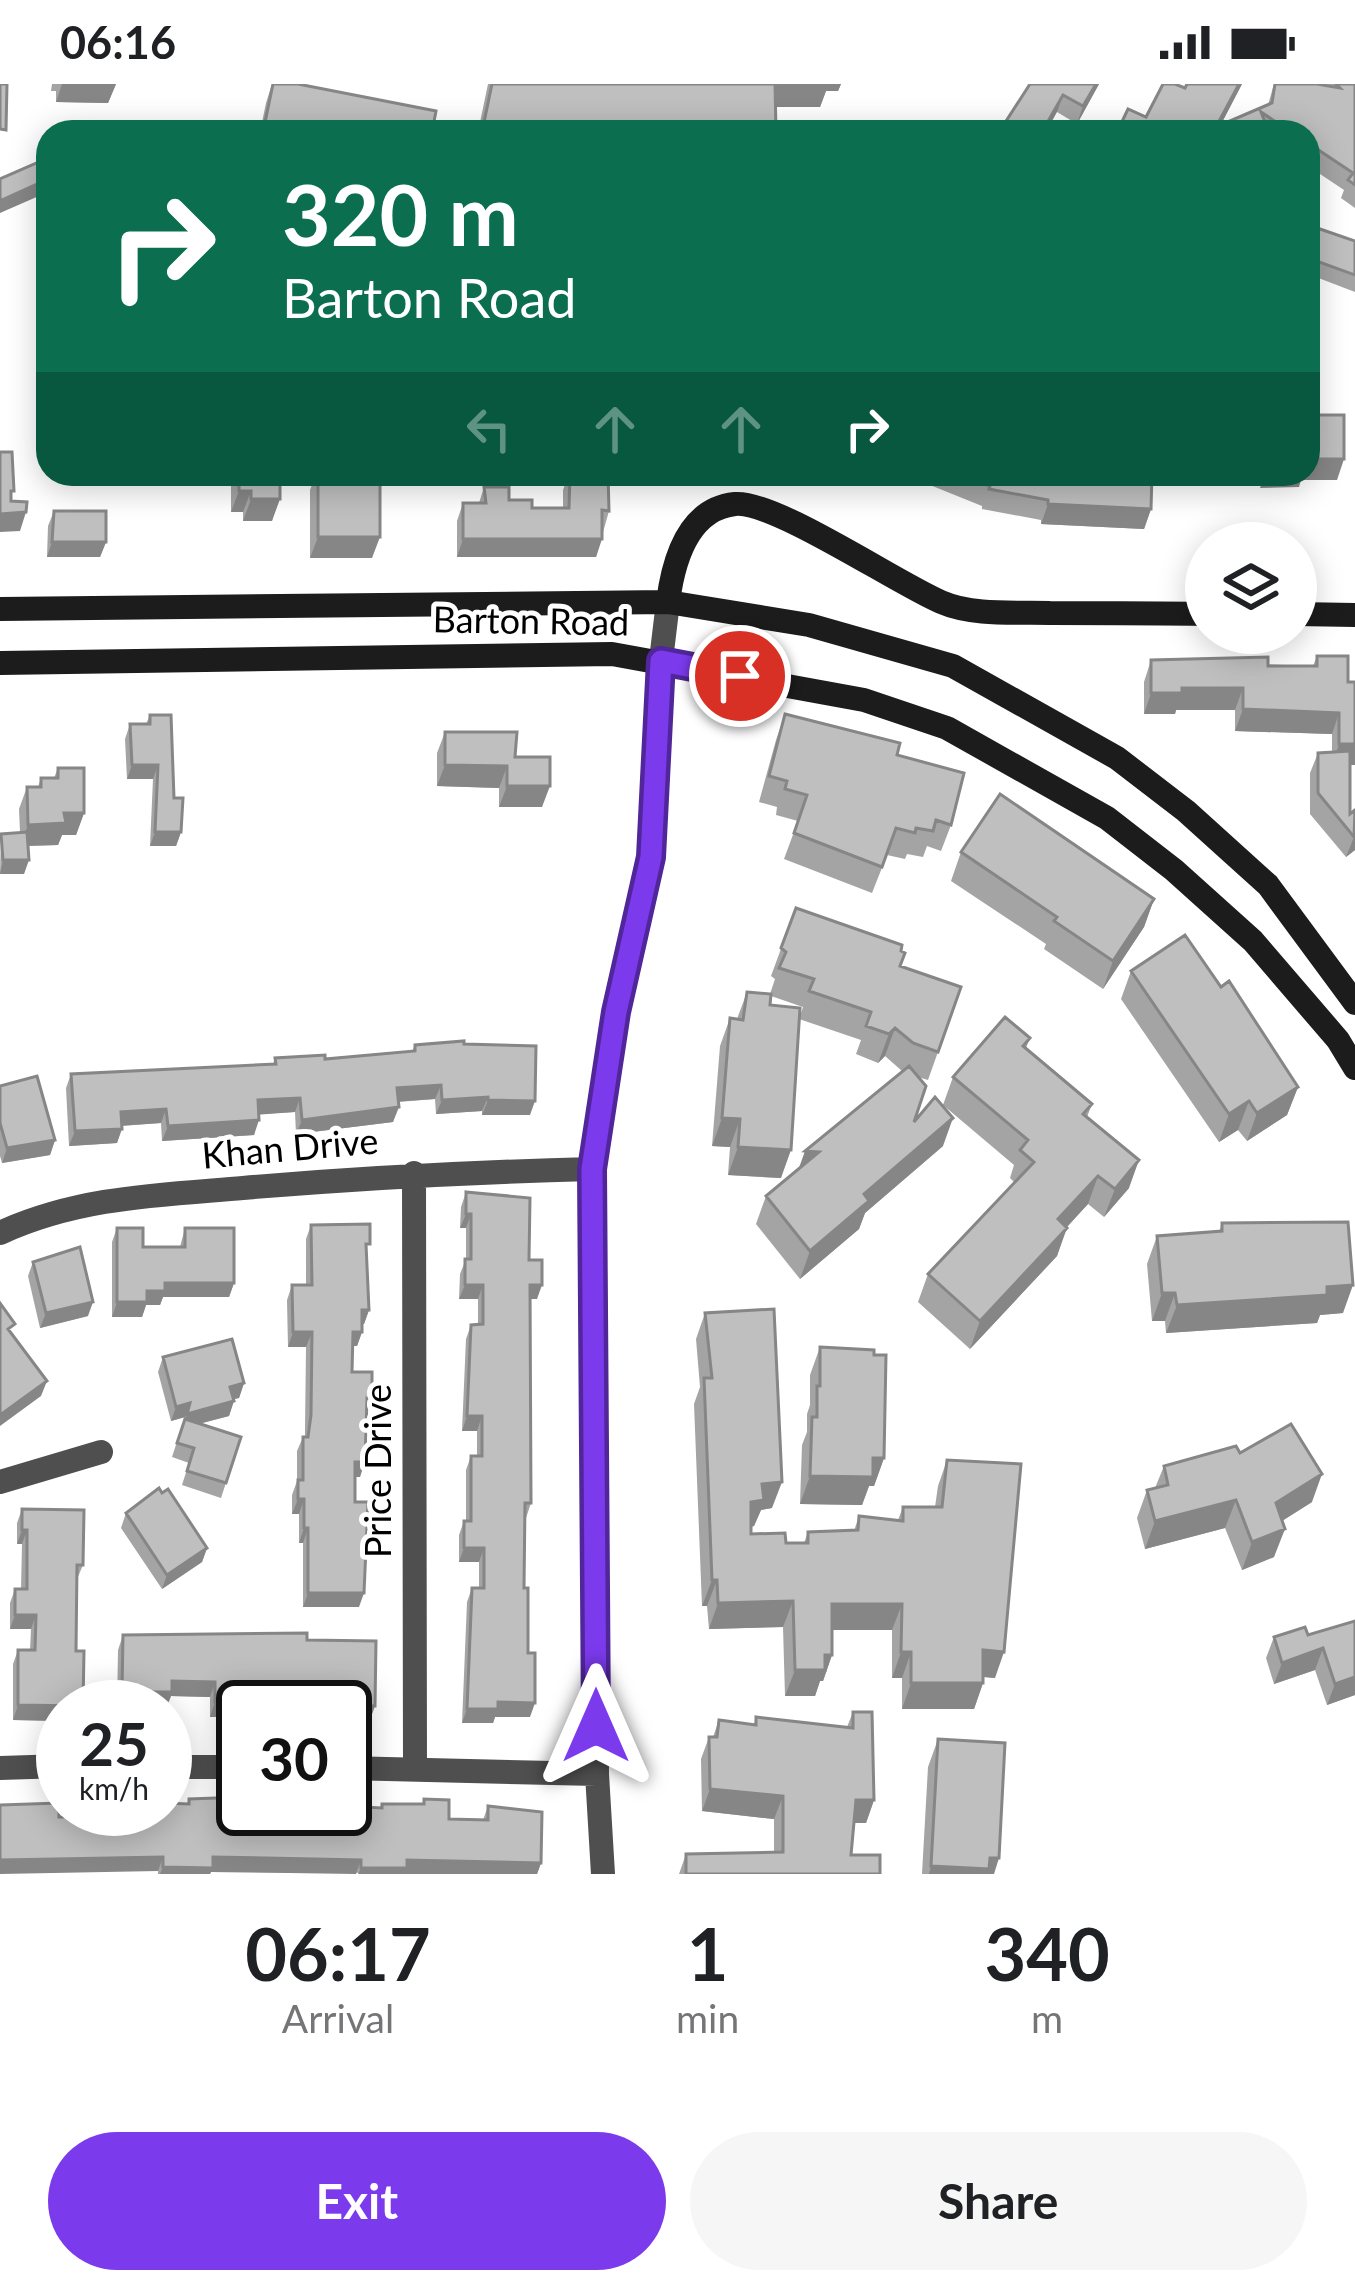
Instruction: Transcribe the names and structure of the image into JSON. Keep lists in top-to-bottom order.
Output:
{
  "streets": {
    "main road": ["Barton Road"],
    "street": ["Khan Drive", "Price Drive"]
  },
  "crossings": [
    ["Khan Drive", "Price Drive"]
  ],
  "page": {
    "status": "06:16",
    "turn": ["320 m", "Barton Road"],
    "speed": "25 km/h",
    "limit": "30",
    "eta": [
      "06:17",
      "Arrival",
      "1",
      "min",
      "340",
      "m"
    ],
    "buttons": ["Exit", "Share"]
  }
}
